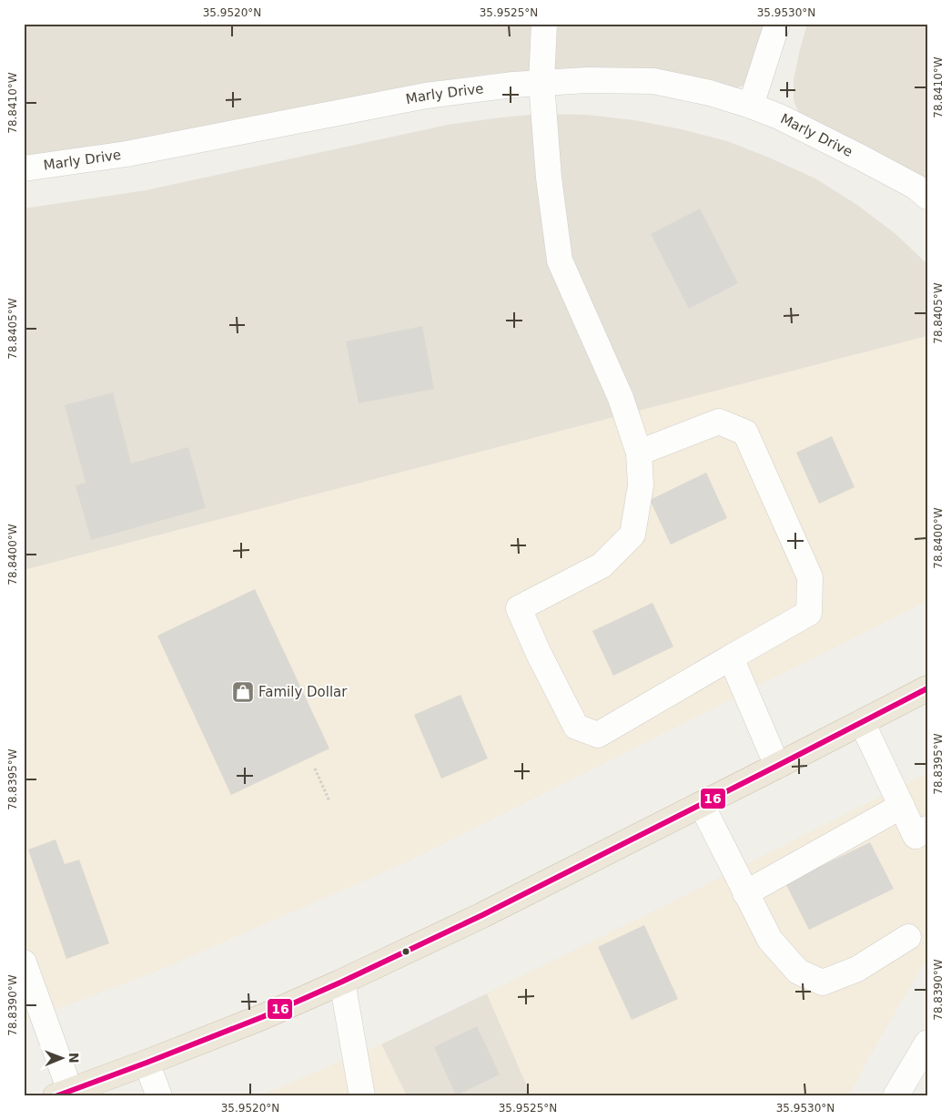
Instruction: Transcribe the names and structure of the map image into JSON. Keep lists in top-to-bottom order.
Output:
{
  "streets": {
    "street": ["Marly Drive"]
  },
  "places": {
    "shop": ["Family Dollar"]
  },
  "lines": ["transit line 16"],
  "north": "right",
  "coordinates": [
    "35.9520°N",
    "35.9525°N",
    "35.9530°N",
    "78.8410°W",
    "78.8405°W",
    "78.8400°W",
    "78.8395°W",
    "78.8390°W"
  ]
}
